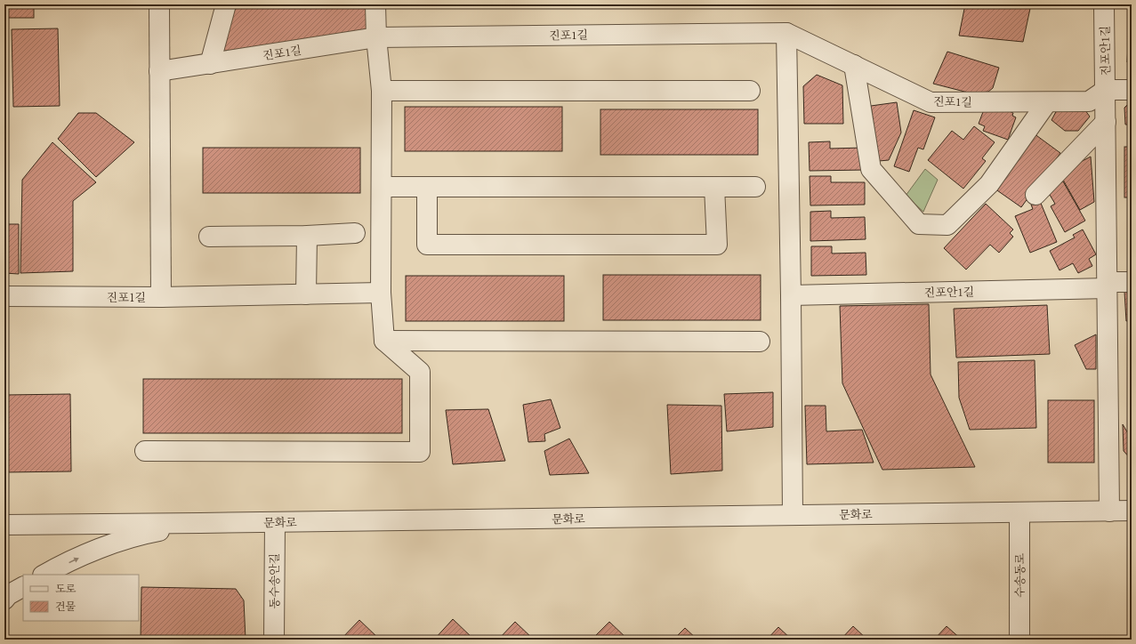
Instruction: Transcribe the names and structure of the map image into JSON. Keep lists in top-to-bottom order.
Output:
{
  "streets": {
    "street": [
      "진포1길",
      "진포안1길",
      "문화로",
      "수송동로",
      "동수송안길"
    ]
  },
  "crossings": [
    ["진포1길", "진포안1길"],
    ["진포안1길", "문화로"],
    ["문화로", "수송동로"],
    ["문화로", "동수송안길"]
  ],
  "legend": ["도로", "건물"]
}
